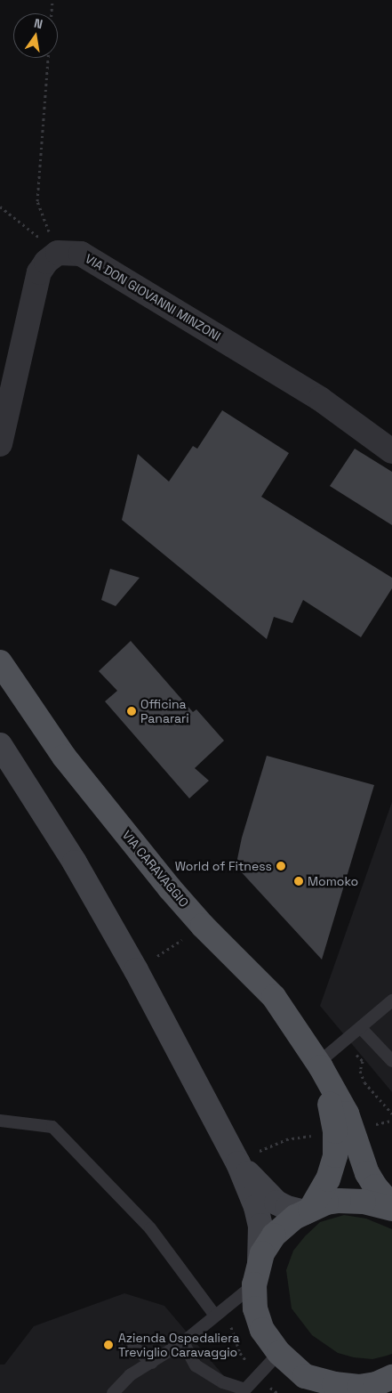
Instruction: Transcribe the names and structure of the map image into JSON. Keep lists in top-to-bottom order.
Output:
{
  "streets": {
    "main road": ["VIA CARAVAGGIO"],
    "street": ["VIA DON GIOVANNI MINZONI"]
  },
  "places": [
    "Officina Panarari",
    "World of Fitness",
    "Momoko",
    "Azienda Ospedaliera Treviglio Caravaggio"
  ],
  "north": "top"
}
